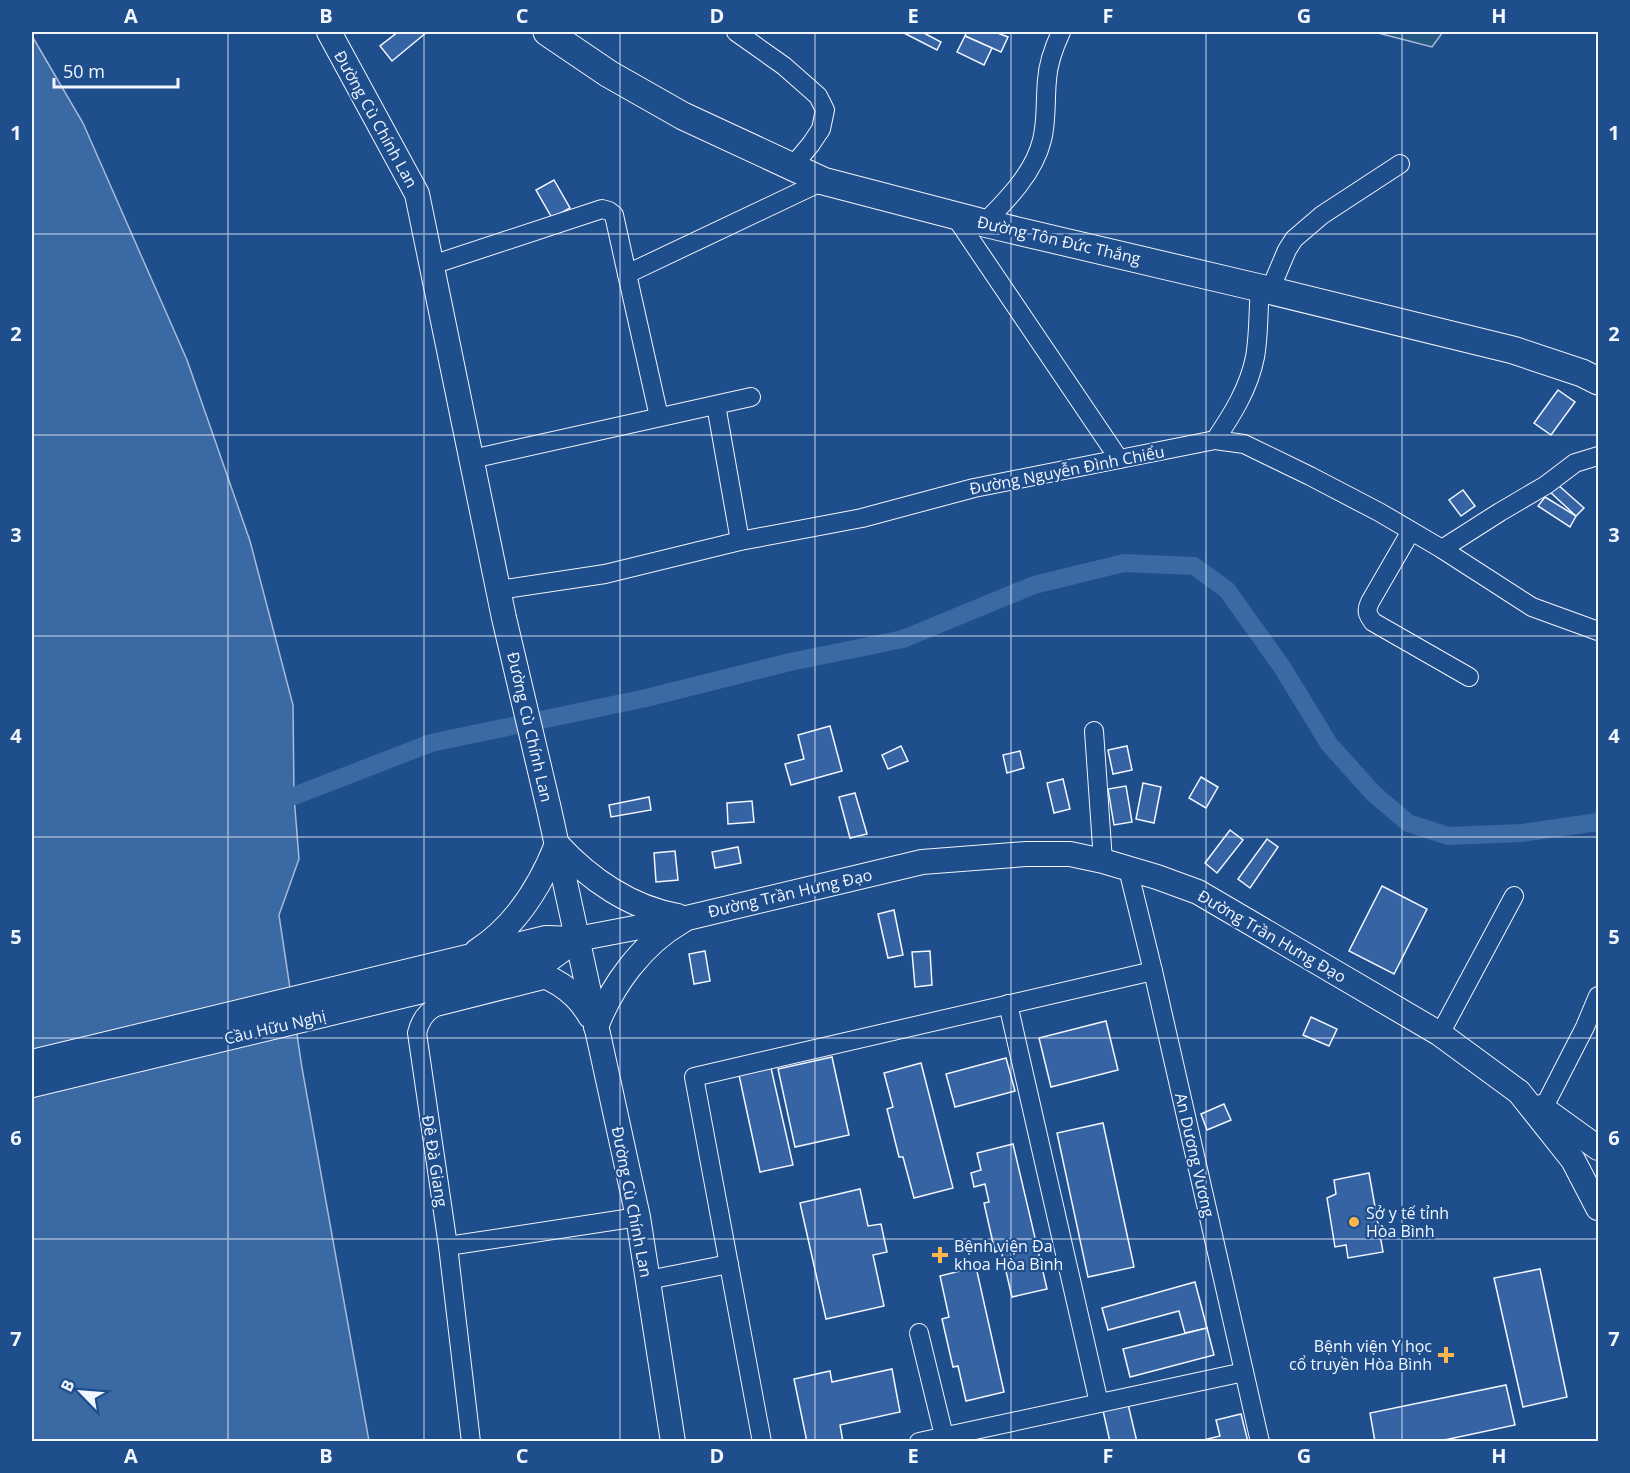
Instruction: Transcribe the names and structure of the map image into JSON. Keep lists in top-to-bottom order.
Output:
{
  "streets": {
    "highway": ["Đường Tôn Đức Thắng"],
    "main road": ["Đường Cù Chính Lan", "Đường Trần Hưng Đạo", "Cầu Hữu Nghị"],
    "street": ["Đường Nguyễn Đình Chiểu", "An Dương Vương", "Đê Đà Giang"]
  },
  "crossings": [
    ["Đường Cù Chính Lan", "Đường Nguyễn Đình Chiểu"],
    ["Đường Cù Chính Lan", "Đường Trần Hưng Đạo"],
    ["Đường Trần Hưng Đạo", "An Dương Vương"]
  ],
  "places": {
    "other": ["Sở y tế tỉnh Hòa Bình"],
    "health": ["Bệnh viện Đa khoa Hòa Bình", "Bệnh viện Y học cổ truyền Hòa Bình"]
  },
  "scale_bar": "50 m",
  "north": "top left",
  "grid": {
    "columns": [
      "A",
      "B",
      "C",
      "D",
      "E",
      "F",
      "G",
      "H"
    ],
    "rows": [
      "1",
      "2",
      "3",
      "4",
      "5",
      "6",
      "7"
    ]
  }
}
